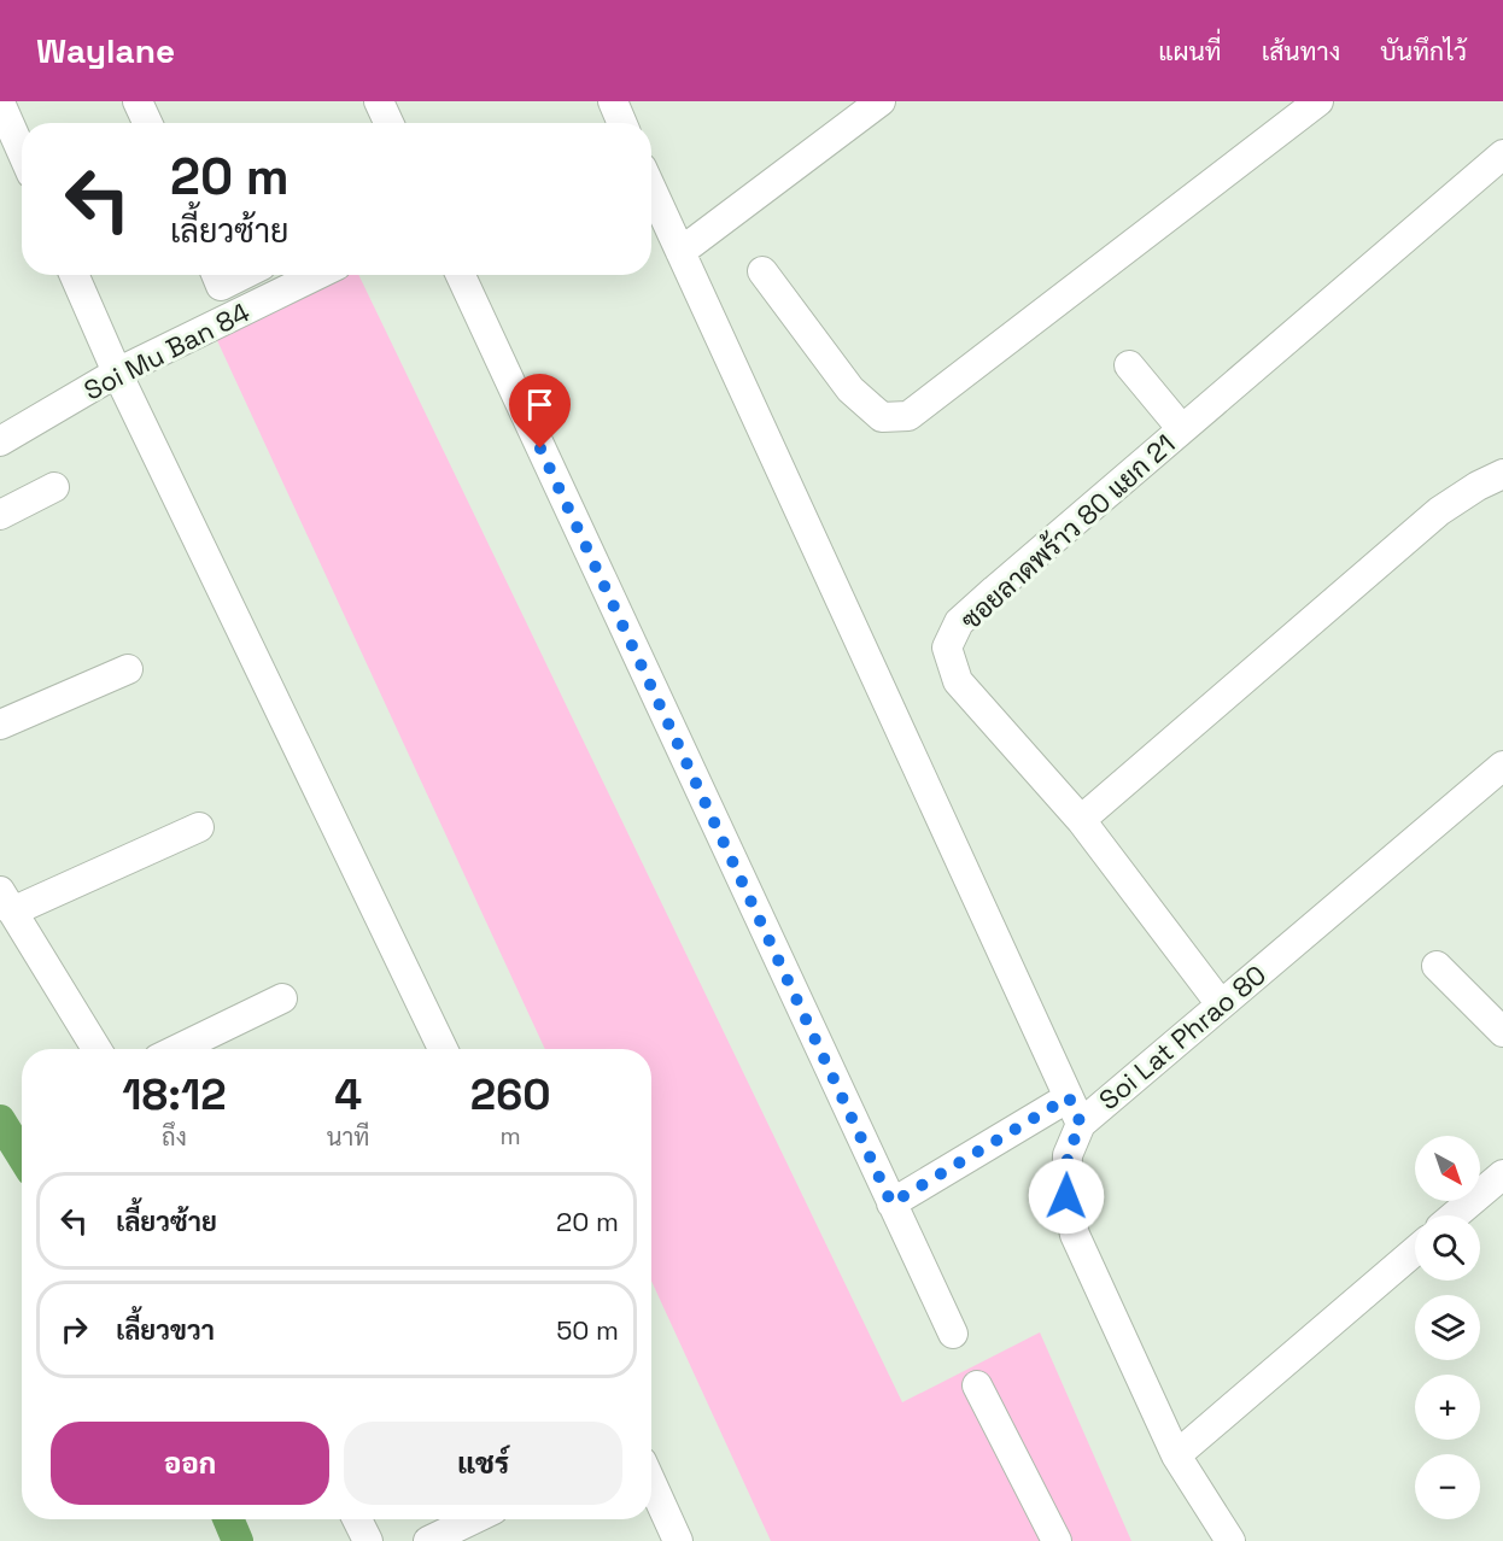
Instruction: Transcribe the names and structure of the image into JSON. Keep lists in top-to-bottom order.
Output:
{
  "streets": {
    "street": ["Soi Mu Ban 84", "ซอยลาดพร้าว 80 แยก 21", "Soi Lat Phrao 80"]
  },
  "crossings": [
    ["ซอยลาดพร้าว 80 แยก 21", "Soi Lat Phrao 80"]
  ],
  "north": "bottom right",
  "page": {
    "header": "Waylane",
    "nav": ["แผนที่", "เส้นทาง", "บันทึกไว้"],
    "turn": ["20 m", "เลี้ยวซ้าย"],
    "eta": [
      "18:12",
      "ถึง",
      "4",
      "นาที",
      "260",
      "m"
    ],
    "map_buttons": ["+", "−"],
    "list": [
      {
        "name": "เลี้ยวซ้าย",
        "value": "20 m"
      },
      {
        "name": "เลี้ยวขวา",
        "value": "50 m"
      }
    ],
    "buttons": ["ออก", "แชร์"]
  }
}
